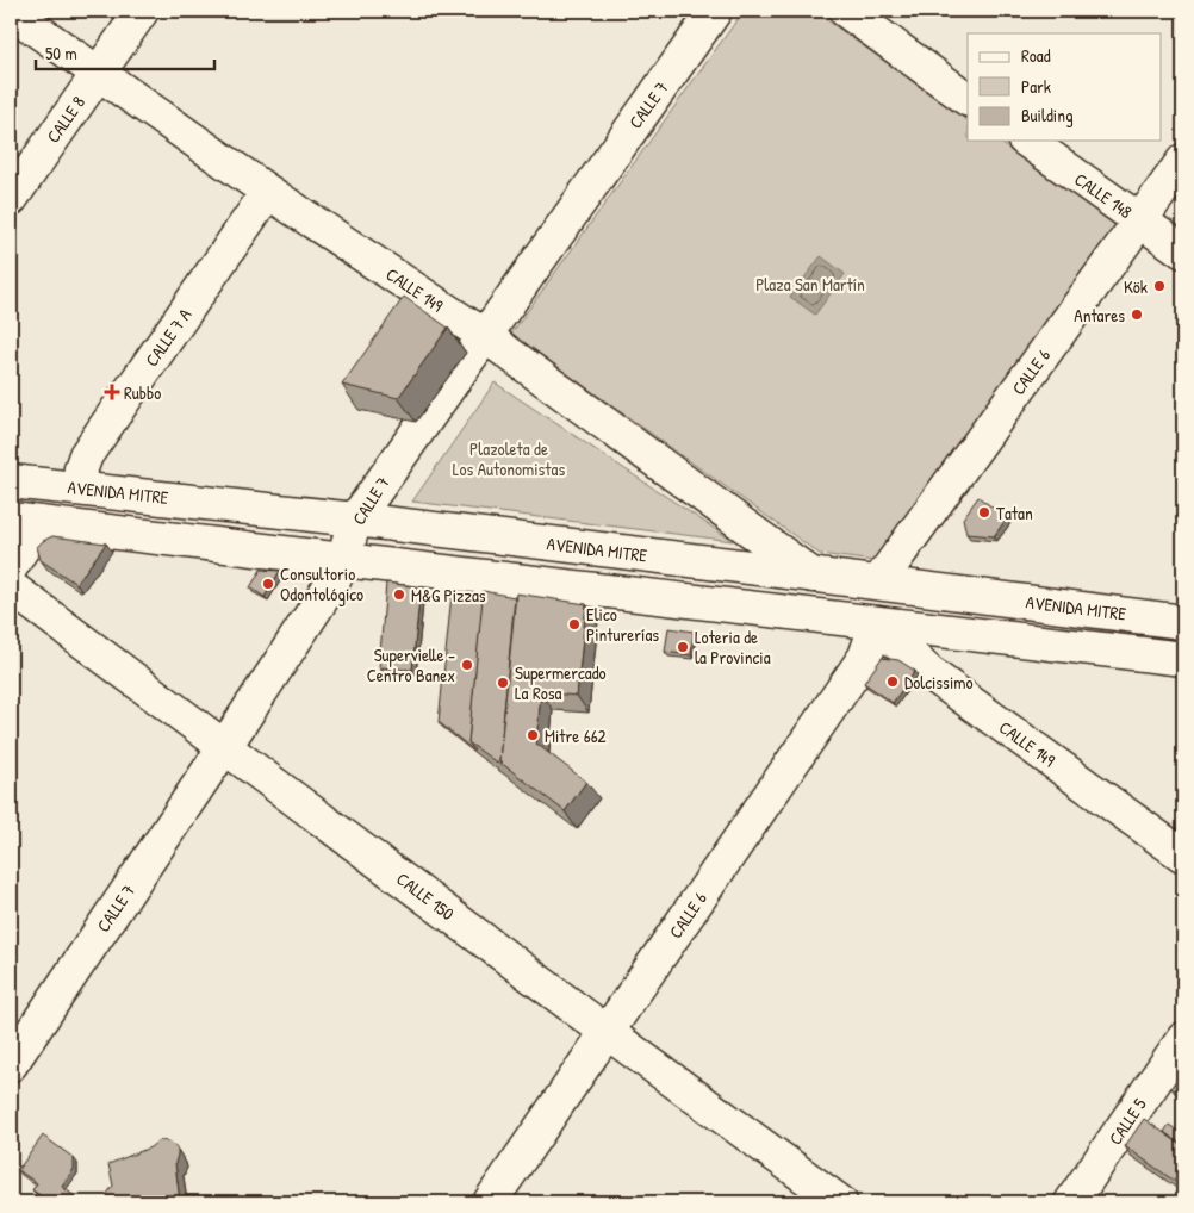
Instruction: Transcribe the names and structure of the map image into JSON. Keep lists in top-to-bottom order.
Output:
{
  "streets": {
    "street": [
      "CALLE 7",
      "CALLE 8",
      "CALLE 148",
      "CALLE 149",
      "CALLE 7 A",
      "CALLE 6",
      "AVENIDA MITRE",
      "CALLE 150",
      "CALLE 5"
    ]
  },
  "crossings": [
    ["CALLE 7", "CALLE 149"],
    ["CALLE 7", "AVENIDA MITRE"],
    ["CALLE 7", "CALLE 150"],
    ["CALLE 8", "CALLE 149"],
    ["CALLE 148", "CALLE 6"],
    ["CALLE 149", "CALLE 7 A"],
    ["CALLE 149", "CALLE 6"],
    ["CALLE 149", "AVENIDA MITRE"],
    ["CALLE 7 A", "AVENIDA MITRE"],
    ["CALLE 6", "AVENIDA MITRE"],
    ["CALLE 6", "CALLE 150"]
  ],
  "parks": ["Plaza San Martín", "Plazoleta de Los Autonomistas"],
  "places": {
    "other": [
      "Kök",
      "Antares",
      "Tatan",
      "Consultorio Odontológico",
      "M&G Pizzas",
      "Elico Pinturerías",
      "Loteria de la Provincia",
      "Supervielle - Centro Banex",
      "Dolcissimo",
      "Supermercado La Rosa",
      "Mitre 662"
    ],
    "health": ["Rubbo"]
  },
  "legend": ["Road", "Park", "Building"],
  "scale_bar": "50 m"
}
